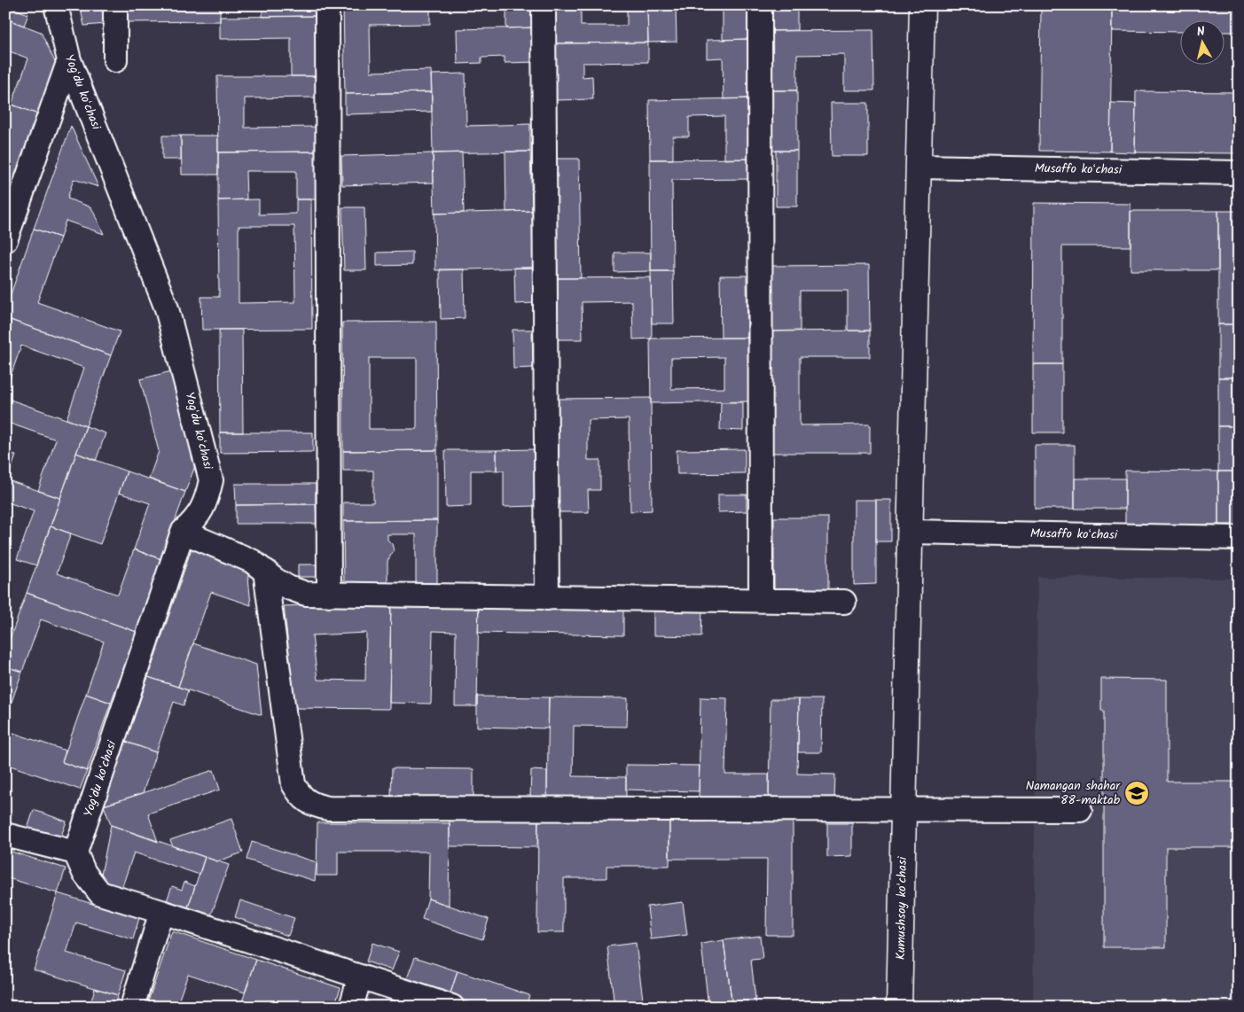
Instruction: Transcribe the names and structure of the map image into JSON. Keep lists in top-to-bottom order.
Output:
{
  "streets": {
    "street": ["Yogʻdu koʻchasi", "Musaffo koʻchasi", "Kumushsoy koʻchasi"]
  },
  "crossings": [
    ["Musaffo koʻchasi", "Kumushsoy koʻchasi"]
  ],
  "places": {
    "school or university": ["Namangan shahar 88-maktab"]
  },
  "north": "top"
}
